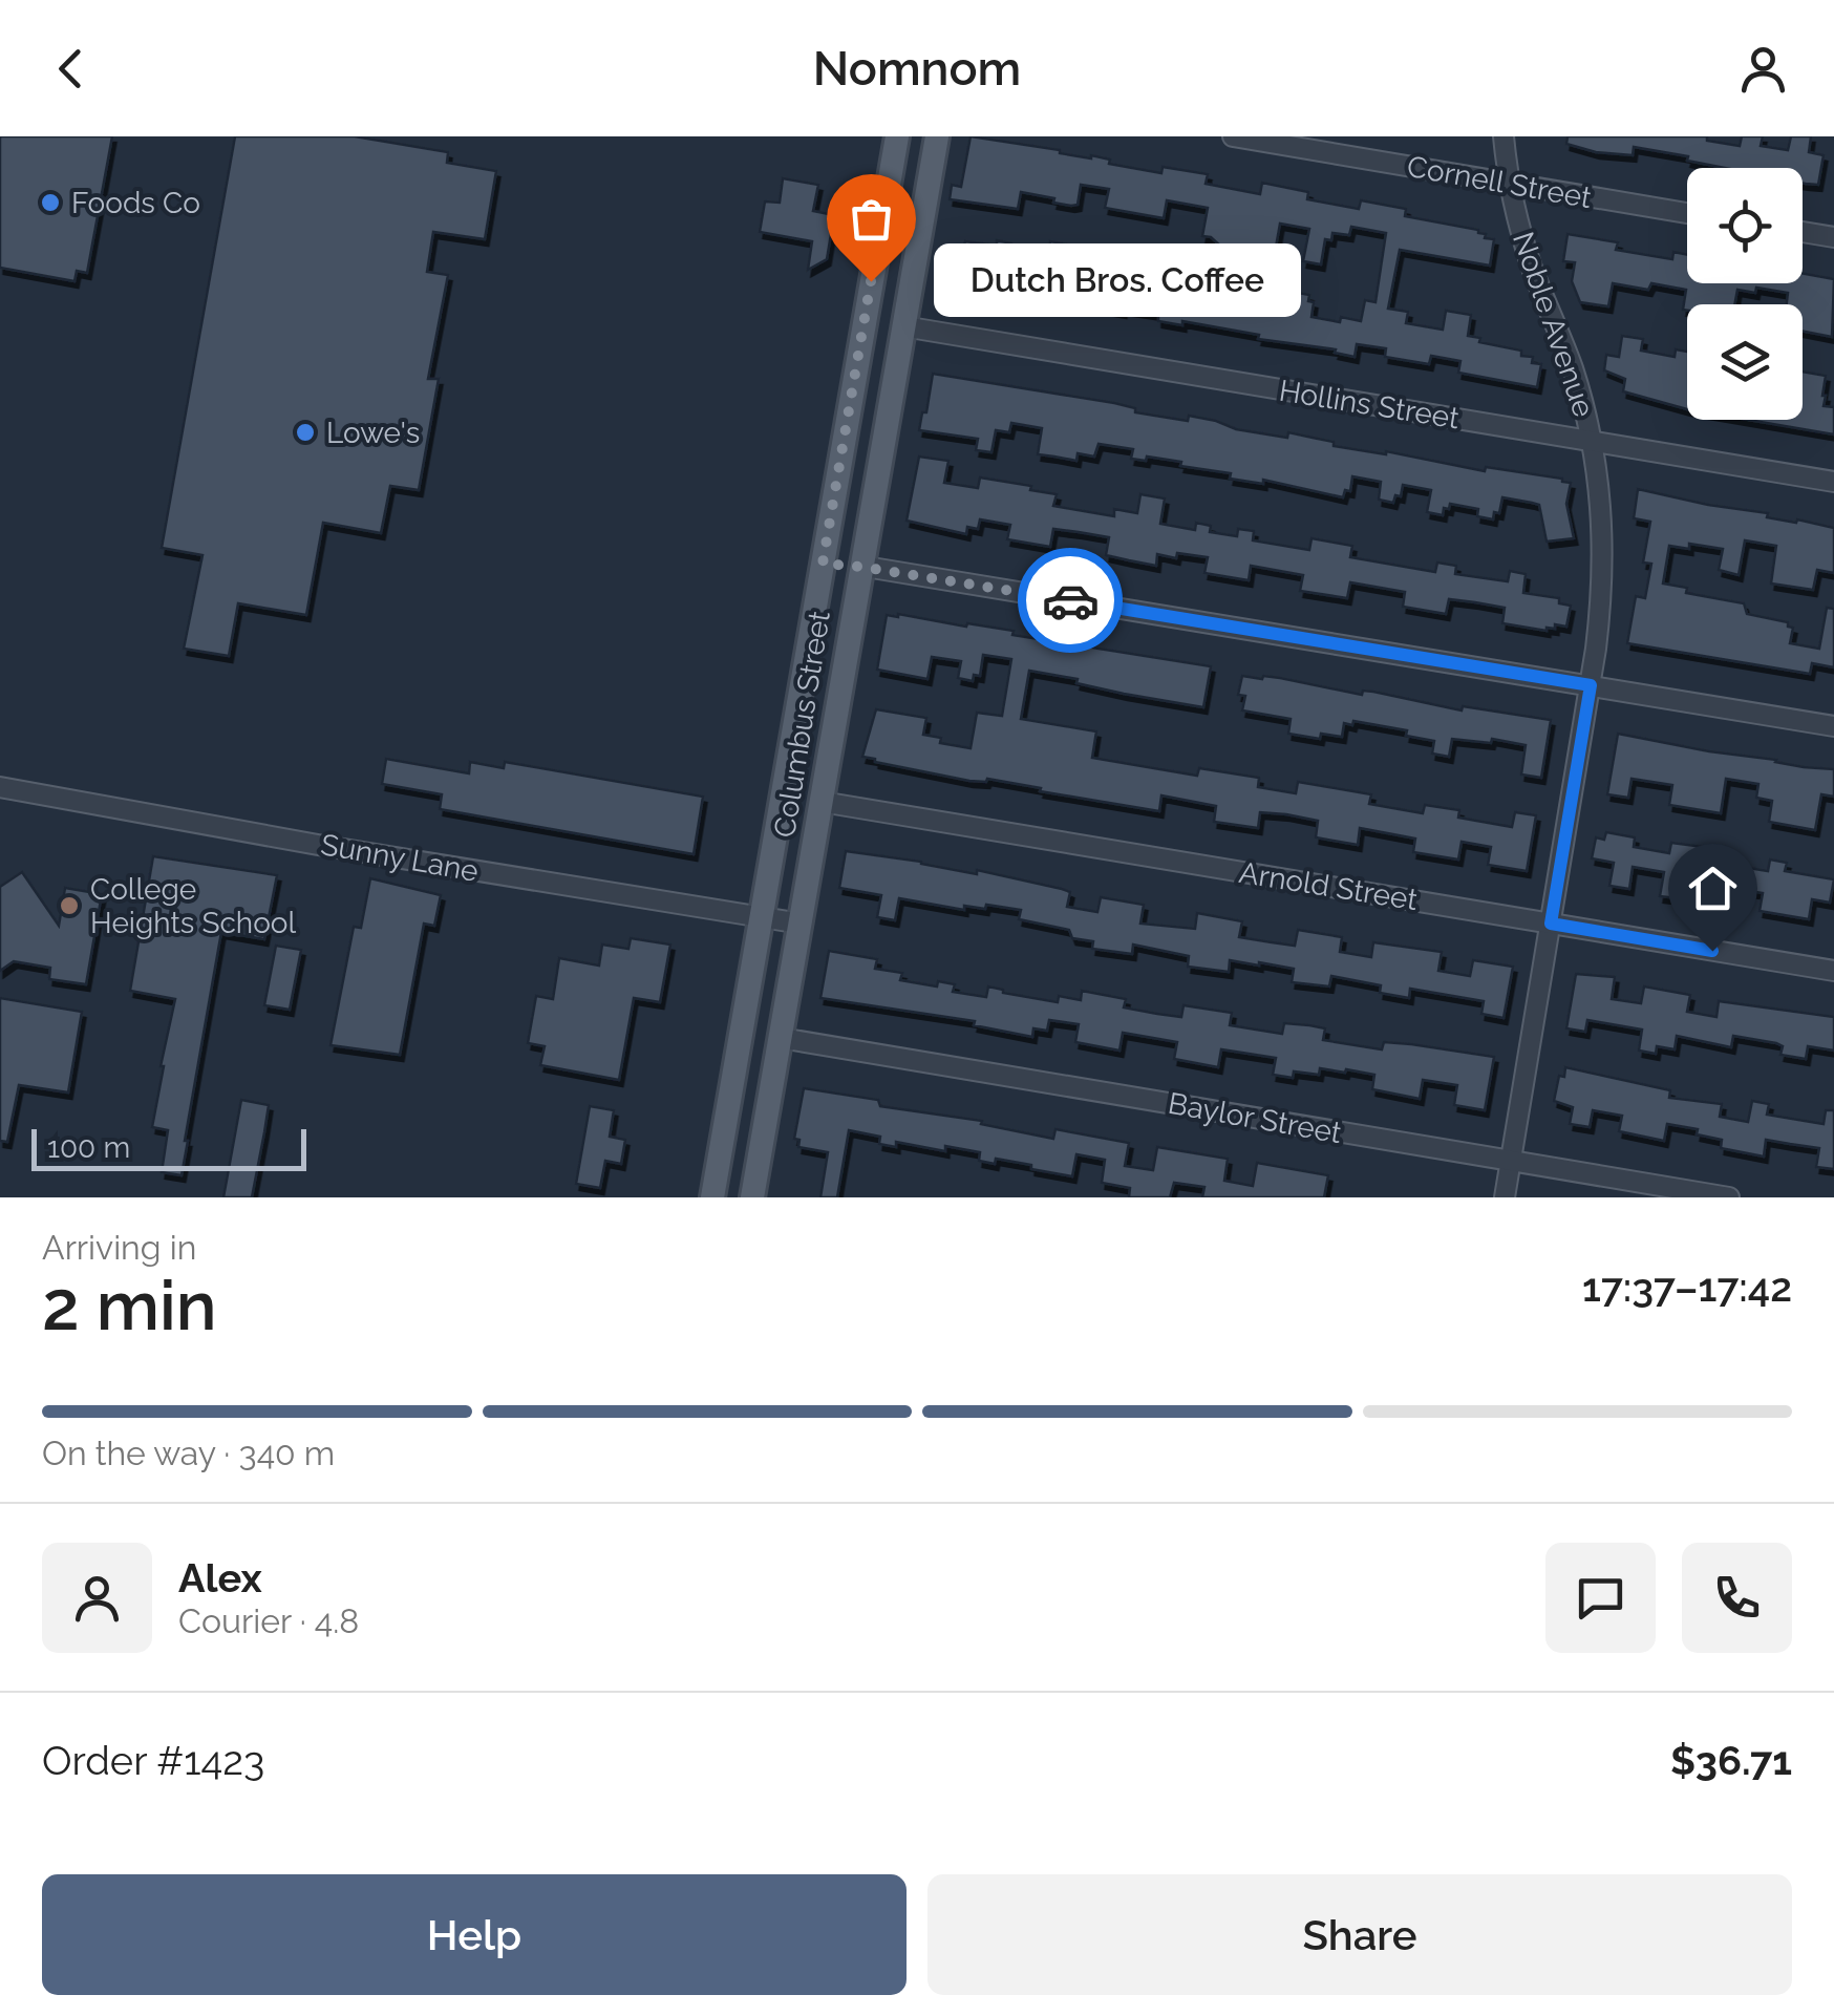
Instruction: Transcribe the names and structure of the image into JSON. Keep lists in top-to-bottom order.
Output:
{
  "streets": {
    "main road": ["Columbus Street"],
    "street": [
      "Cornell Street",
      "Noble Avenue",
      "Hollins Street",
      "Sunny Lane",
      "Arnold Street",
      "Baylor Street"
    ]
  },
  "crossings": [
    ["Cornell Street", "Noble Avenue"],
    ["Noble Avenue", "Hollins Street"],
    ["Noble Avenue", "Arnold Street"],
    ["Noble Avenue", "Baylor Street"],
    ["Hollins Street", "Columbus Street"],
    ["Columbus Street", "Sunny Lane"],
    ["Columbus Street", "Arnold Street"],
    ["Columbus Street", "Baylor Street"]
  ],
  "places": [
    "Foods Co",
    "Dutch Bros. Coffee",
    "Lowe's",
    "College Heights School"
  ],
  "scale_bar": "100 m",
  "page": {
    "header": "Nomnom",
    "bubble": "Dutch Bros. Coffee",
    "scale": "100 m",
    "heading": ["2 min", "Arriving in", "17:37–17:42"],
    "panel": [
      "Alex",
      "Courier · 4.8",
      "Order #1423",
      "$36.71"
    ],
    "bar": "On the way · 340 m",
    "buttons": ["Help", "Share"]
  }
}
